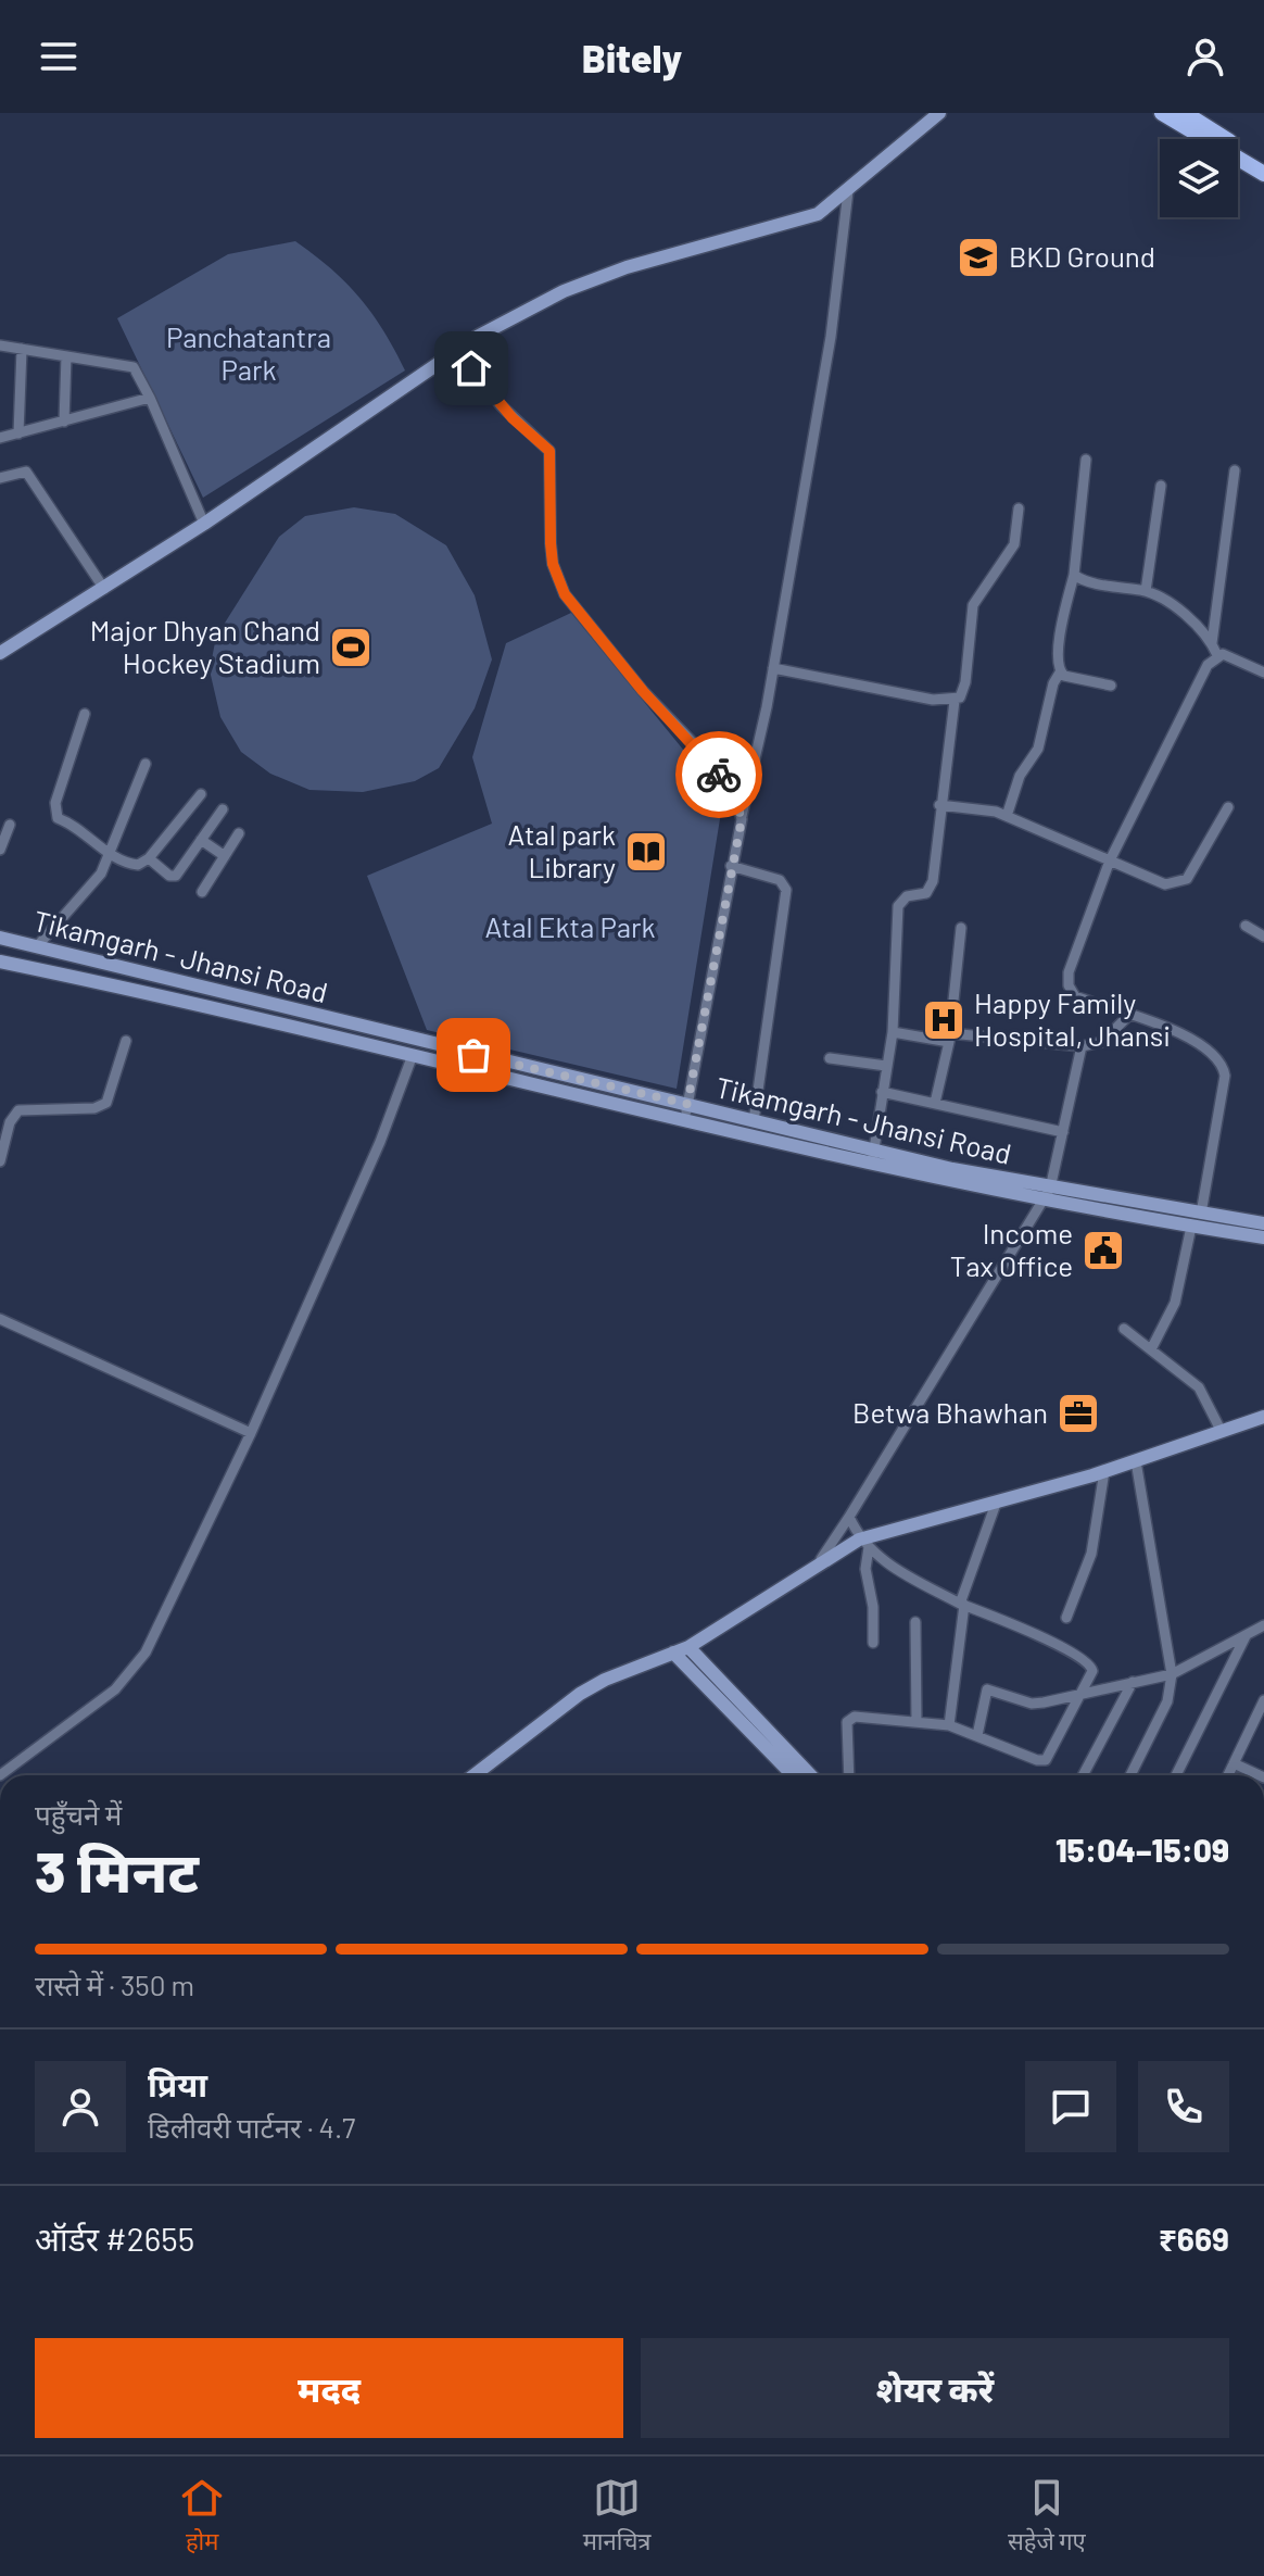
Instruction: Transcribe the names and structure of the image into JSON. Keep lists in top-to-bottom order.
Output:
{
  "streets": {
    "street": ["Tikamgarh - Jhansi Road"]
  },
  "parks": ["Panchatantra Park", "Atal Ekta Park"],
  "places": {
    "school or university": ["BKD Ground"],
    "sports": ["Major Dhyan Chand Hockey Stadium"],
    "library": ["Atal park Library"],
    "hospital": ["Happy Family Hospital, Jhansi"],
    "public building": ["Income Tax Office"],
    "office": ["Betwa Bhawhan"]
  },
  "page": {
    "header": "Bitely",
    "heading": ["3 मिनट", "पहुँचने में", "15:04–15:09"],
    "panel": [
      "प्रिया",
      "डिलीवरी पार्टनर · 4.7",
      "ऑर्डर #2655",
      "₹669"
    ],
    "bar": "रास्ते में · 350 m",
    "buttons": ["मदद", "शेयर करें"],
    "tabs": ["होम", "मानचित्र", "सहेजे गए"]
  }
}
